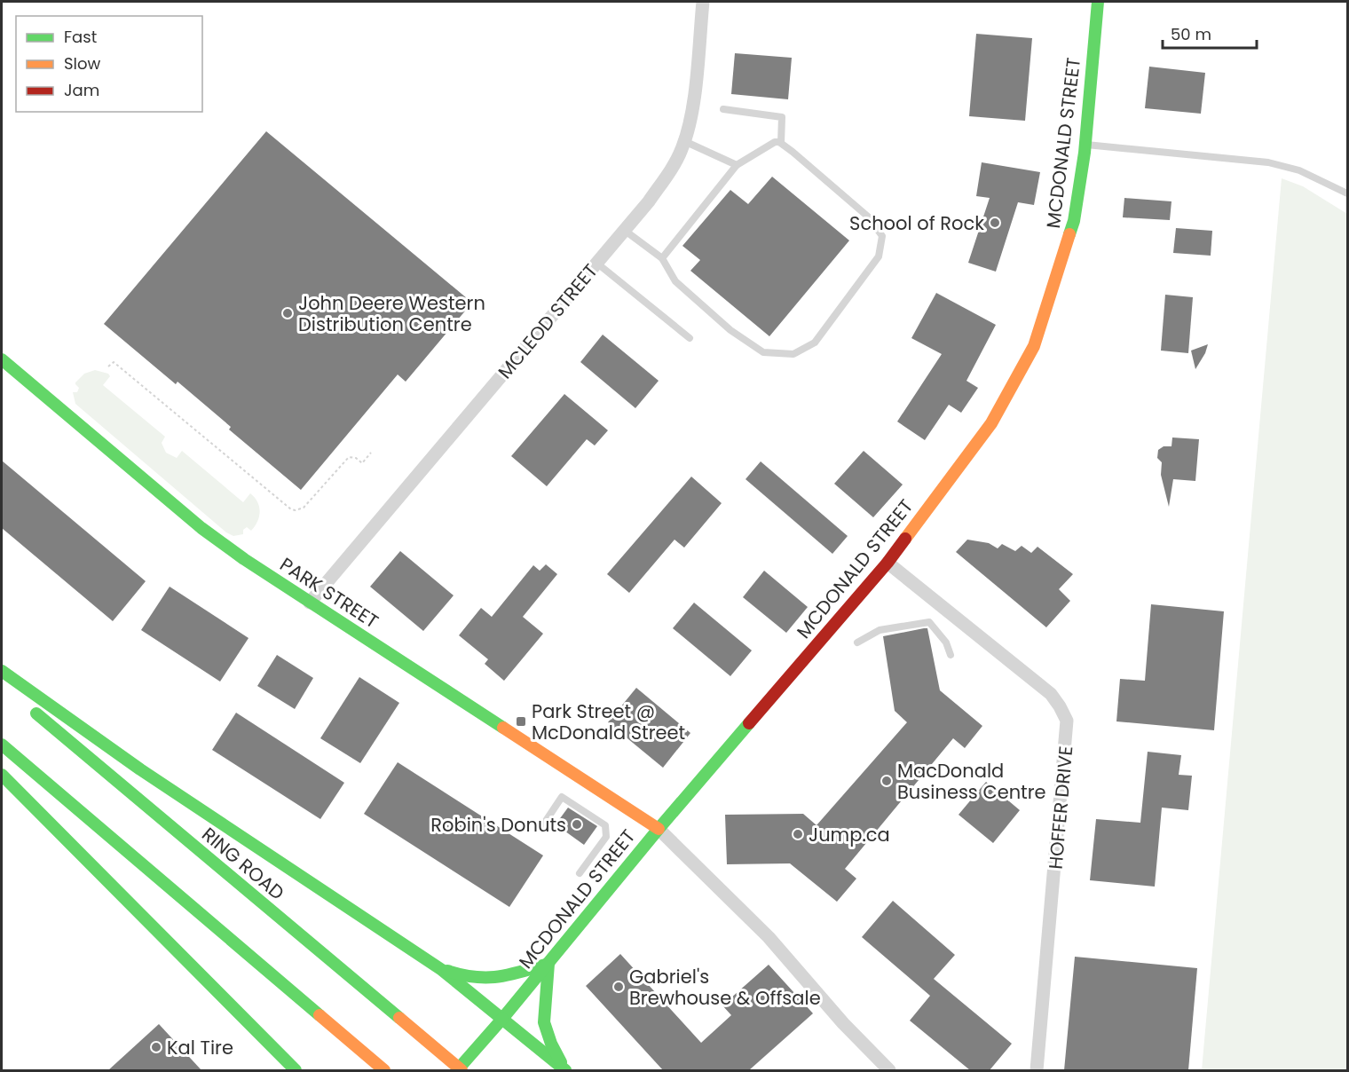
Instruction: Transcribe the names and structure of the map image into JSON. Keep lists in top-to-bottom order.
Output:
{
  "streets": {
    "main road": ["MCDONALD STREET", "PARK STREET", "RING ROAD"],
    "street": ["MCLEOD STREET", "HOFFER DRIVE"]
  },
  "crossings": [
    ["MCDONALD STREET", "PARK STREET"],
    ["MCDONALD STREET", "HOFFER DRIVE"],
    ["MCLEOD STREET", "PARK STREET"]
  ],
  "places": {
    "other": [
      "School of Rock",
      "John Deere Western Distribution Centre",
      "MacDonald Business Centre",
      "Robin's Donuts",
      "Jump.ca",
      "Gabriel's Brewhouse & Offsale",
      "Kal Tire"
    ],
    "transit": ["Park Street @ McDonald Street"]
  },
  "legend": ["Fast", "Slow", "Jam"],
  "scale_bar": "50 m"
}
